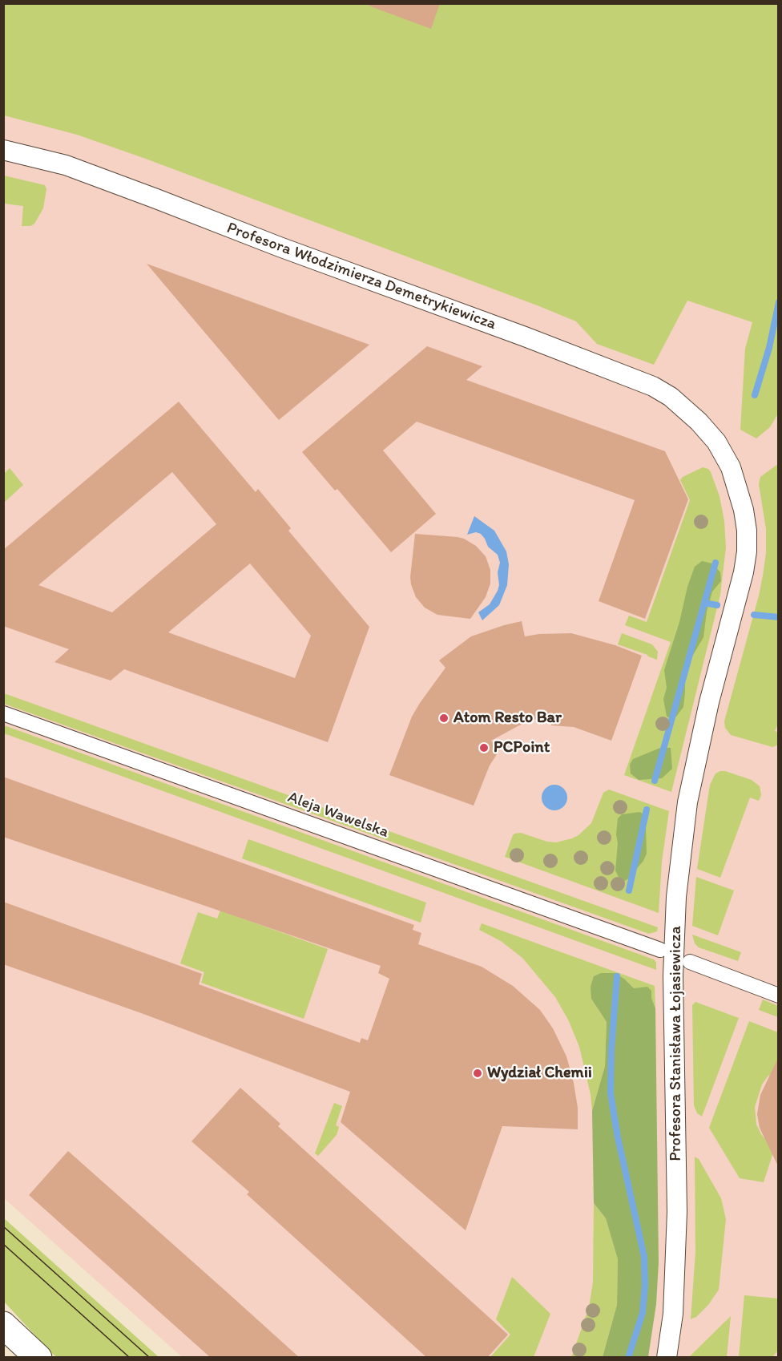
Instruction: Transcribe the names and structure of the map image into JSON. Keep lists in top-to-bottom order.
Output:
{
  "streets": {
    "street": ["Profesora Włodzimierza Demetrykiewicza", "Aleja Wawelska", "Profesora Stanisława Łojasiewicza"]
  },
  "crossings": [
    ["Profesora Włodzimierza Demetrykiewicza", "Profesora Stanisława Łojasiewicza"]
  ],
  "places": ["Atom Resto Bar", "PCPoint", "Wydział Chemii"]
}
